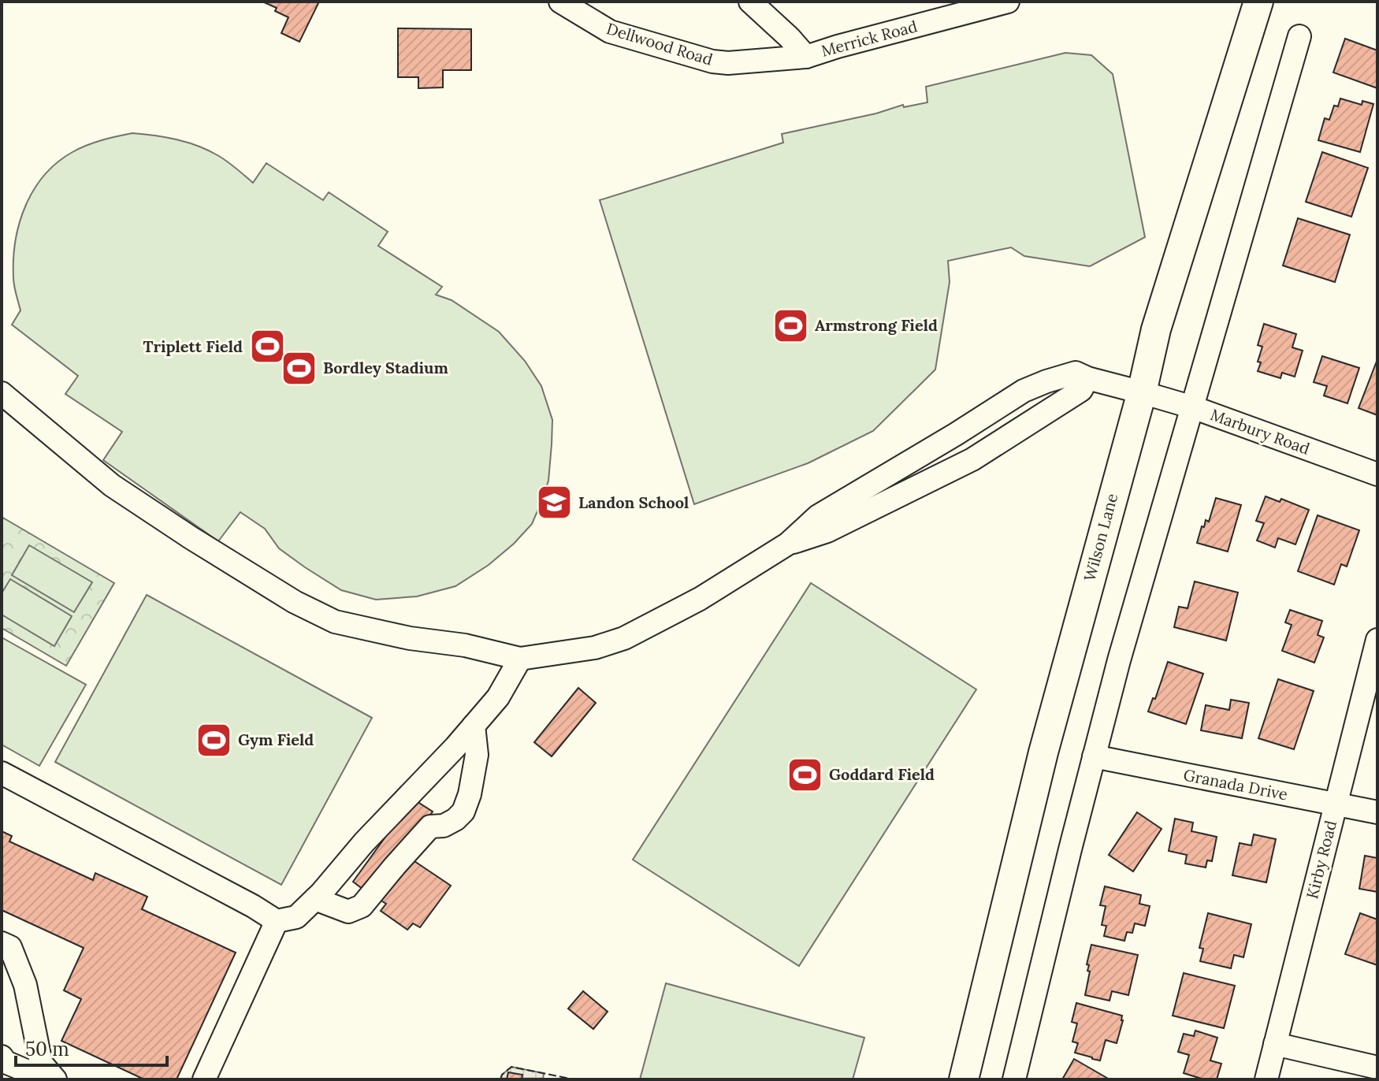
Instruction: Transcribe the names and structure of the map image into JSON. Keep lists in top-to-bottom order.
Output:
{
  "streets": {
    "main road": ["Wilson Lane"],
    "street": [
      "Merrick Road",
      "Dellwood Road",
      "Marbury Road",
      "Granada Drive",
      "Kirby Road"
    ]
  },
  "crossings": [
    ["Merrick Road", "Dellwood Road"],
    ["Marbury Road", "Wilson Lane"],
    ["Granada Drive", "Kirby Road"]
  ],
  "places": {
    "sports": [
      "Armstrong Field",
      "Triplett Field",
      "Bordley Stadium",
      "Gym Field",
      "Goddard Field"
    ],
    "school or university": ["Landon School"]
  },
  "scale_bar": "50 m"
}
